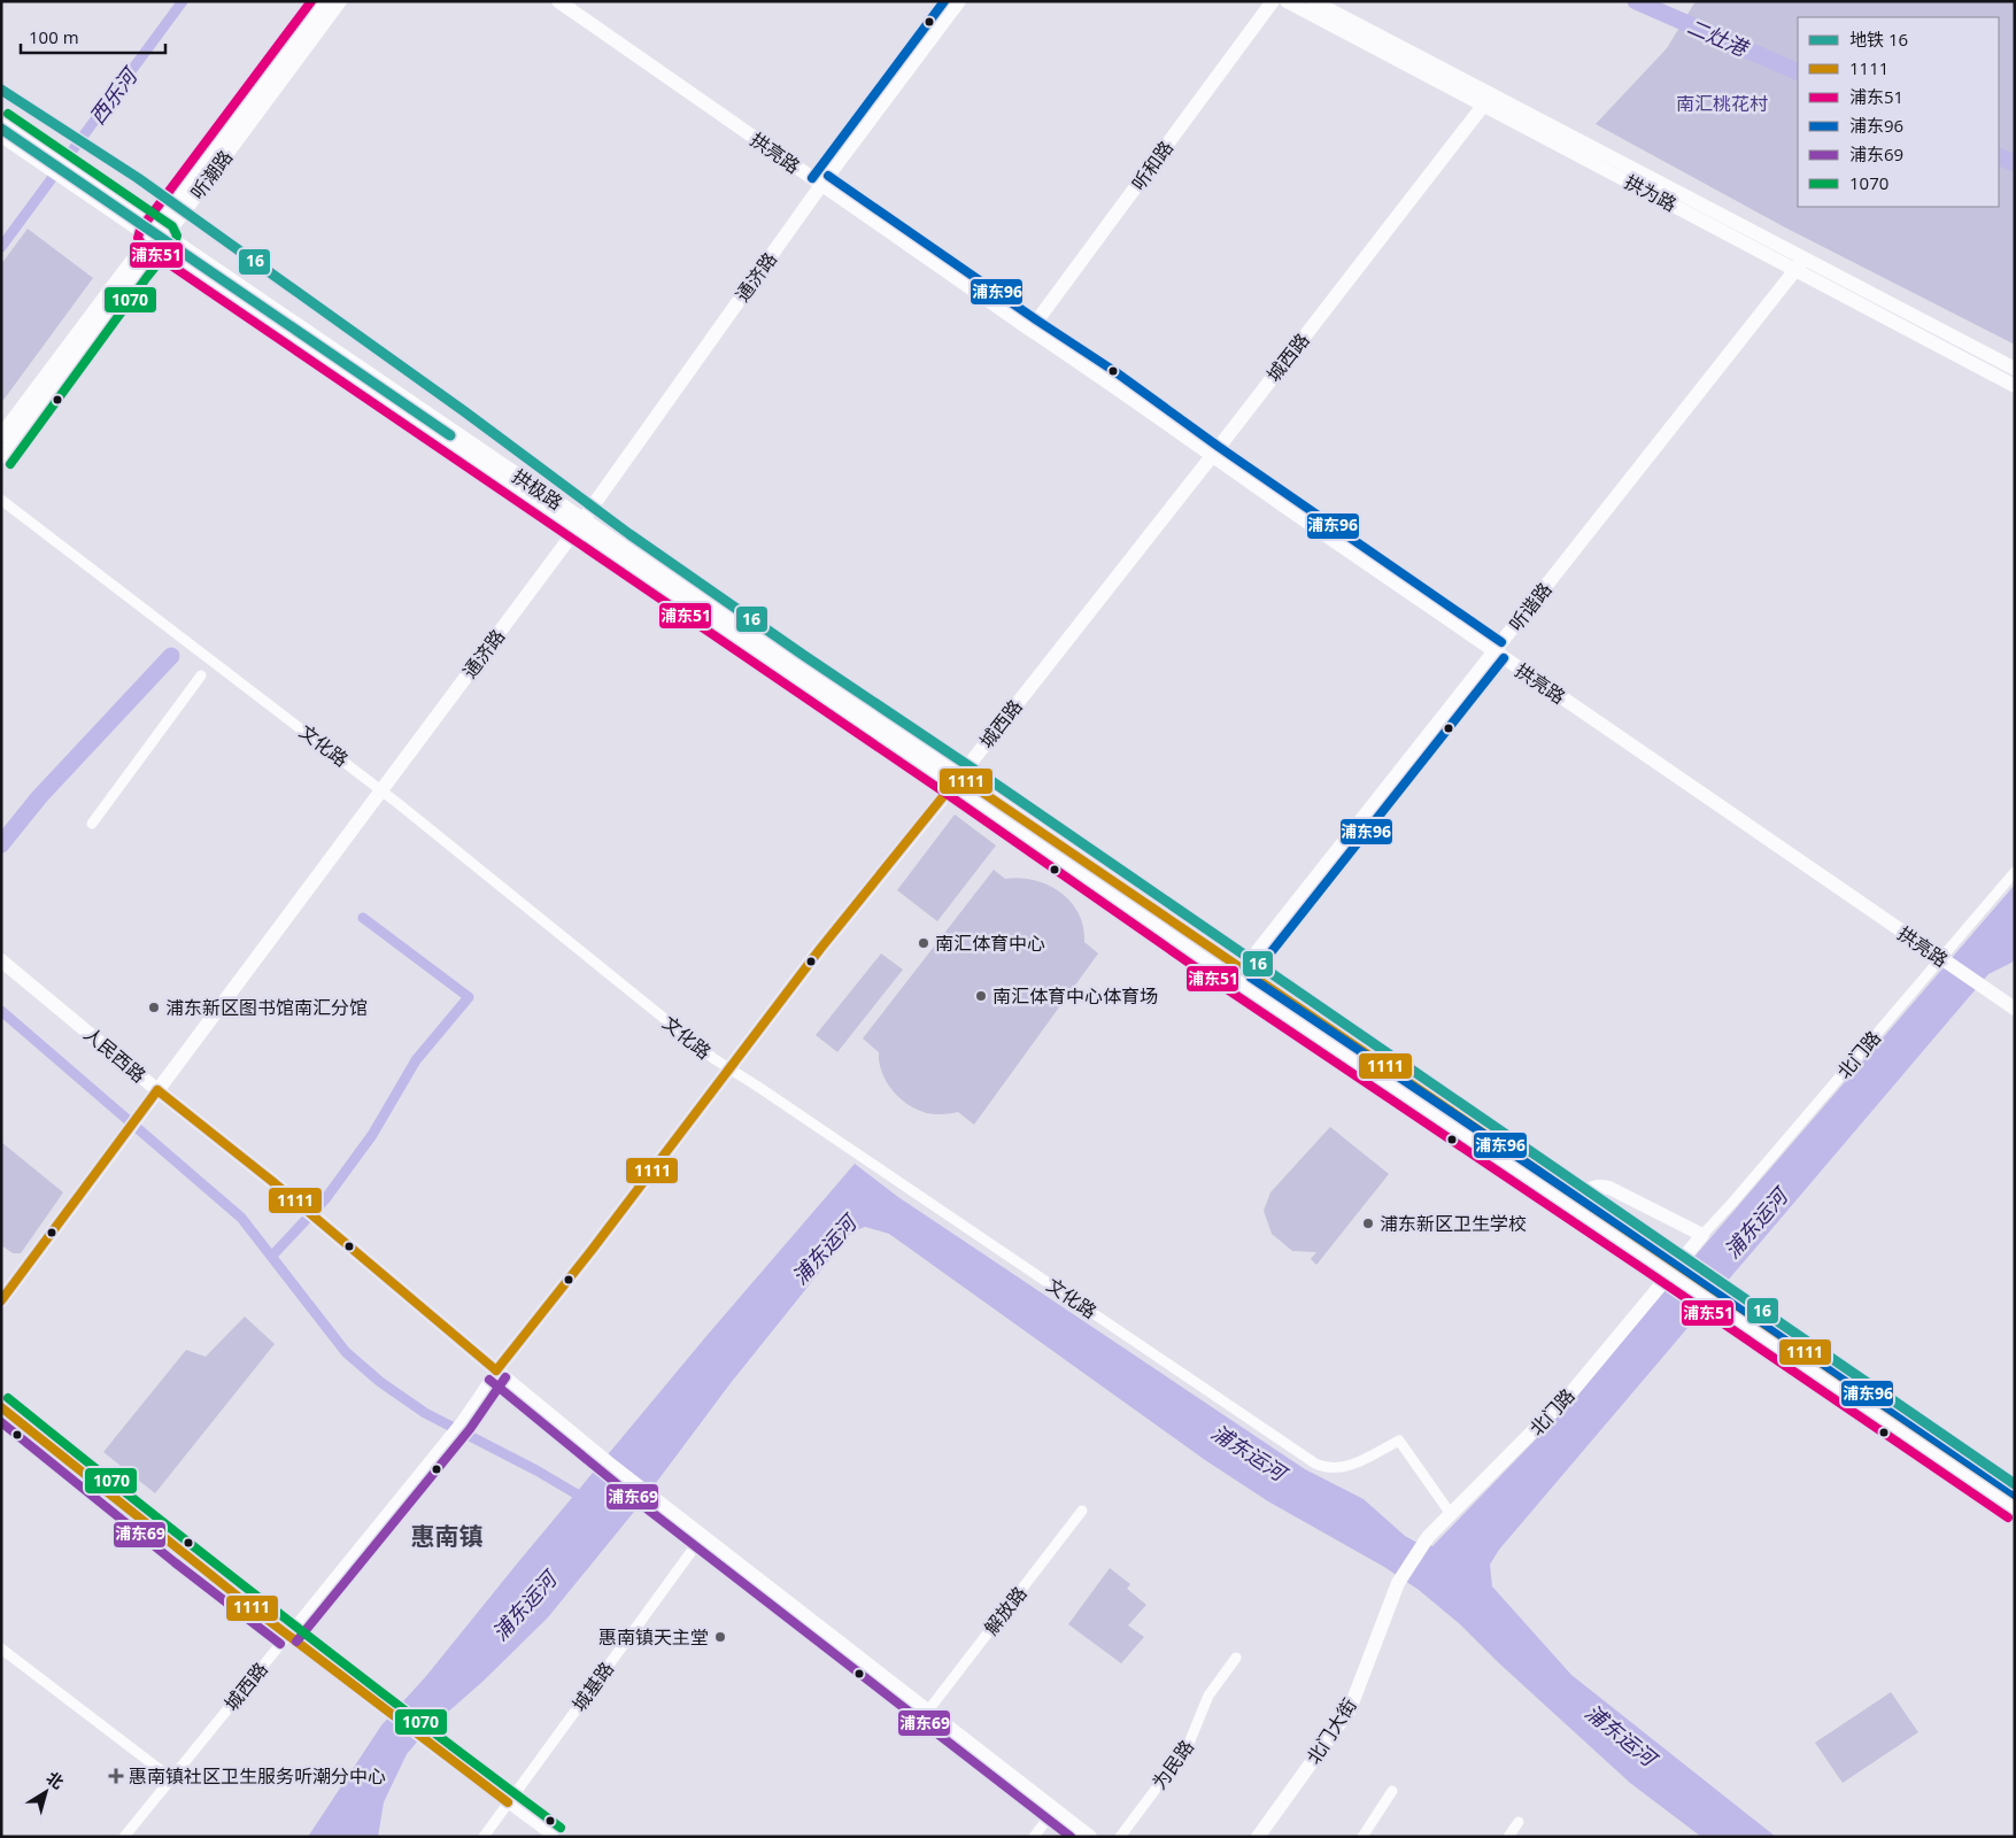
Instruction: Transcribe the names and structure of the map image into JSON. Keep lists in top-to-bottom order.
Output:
{
  "streets": {
    "street": [
      "拱亮路",
      "听和路",
      "听潮路",
      "拱为路",
      "通济路",
      "城西路",
      "拱极路",
      "听谐路",
      "文化路",
      "人民西路",
      "北门路",
      "解放路",
      "城基路",
      "北门大街",
      "为民路"
    ]
  },
  "crossings": [
    ["拱亮路", "听和路"],
    ["拱亮路", "通济路"],
    ["拱亮路", "城西路"],
    ["拱亮路", "听谐路"],
    ["听潮路", "拱极路"],
    ["拱为路", "城西路"],
    ["拱为路", "听谐路"],
    ["通济路", "拱极路"],
    ["通济路", "文化路"],
    ["通济路", "人民西路"],
    ["城西路", "拱极路"],
    ["城西路", "文化路"],
    ["城西路", "人民西路"],
    ["拱极路", "听谐路"],
    ["文化路", "北门路"],
    ["人民西路", "解放路"],
    ["人民西路", "城基路"],
    ["北门路", "北门大街"]
  ],
  "districts": ["惠南镇"],
  "water": ["二灶港", "西乐河", "浦东运河"],
  "parks": ["南汇桃花村"],
  "places": {
    "other": [
      "南汇体育中心",
      "南汇体育中心体育场",
      "浦东新区图书馆南汇分馆",
      "浦东新区卫生学校",
      "惠南镇天主堂"
    ],
    "health": ["惠南镇社区卫生服务听潮分中心"]
  },
  "lines": [
    "transit line 浦东51",
    "transit line 浦东96",
    "metro line 16",
    "transit line 1070",
    "transit line 1111",
    "transit line 浦东69"
  ],
  "legend": [
    "地铁 16",
    "1111",
    "浦东51",
    "浦东96",
    "浦东69",
    "1070"
  ],
  "scale_bar": "100 m",
  "north": "top right"
}
